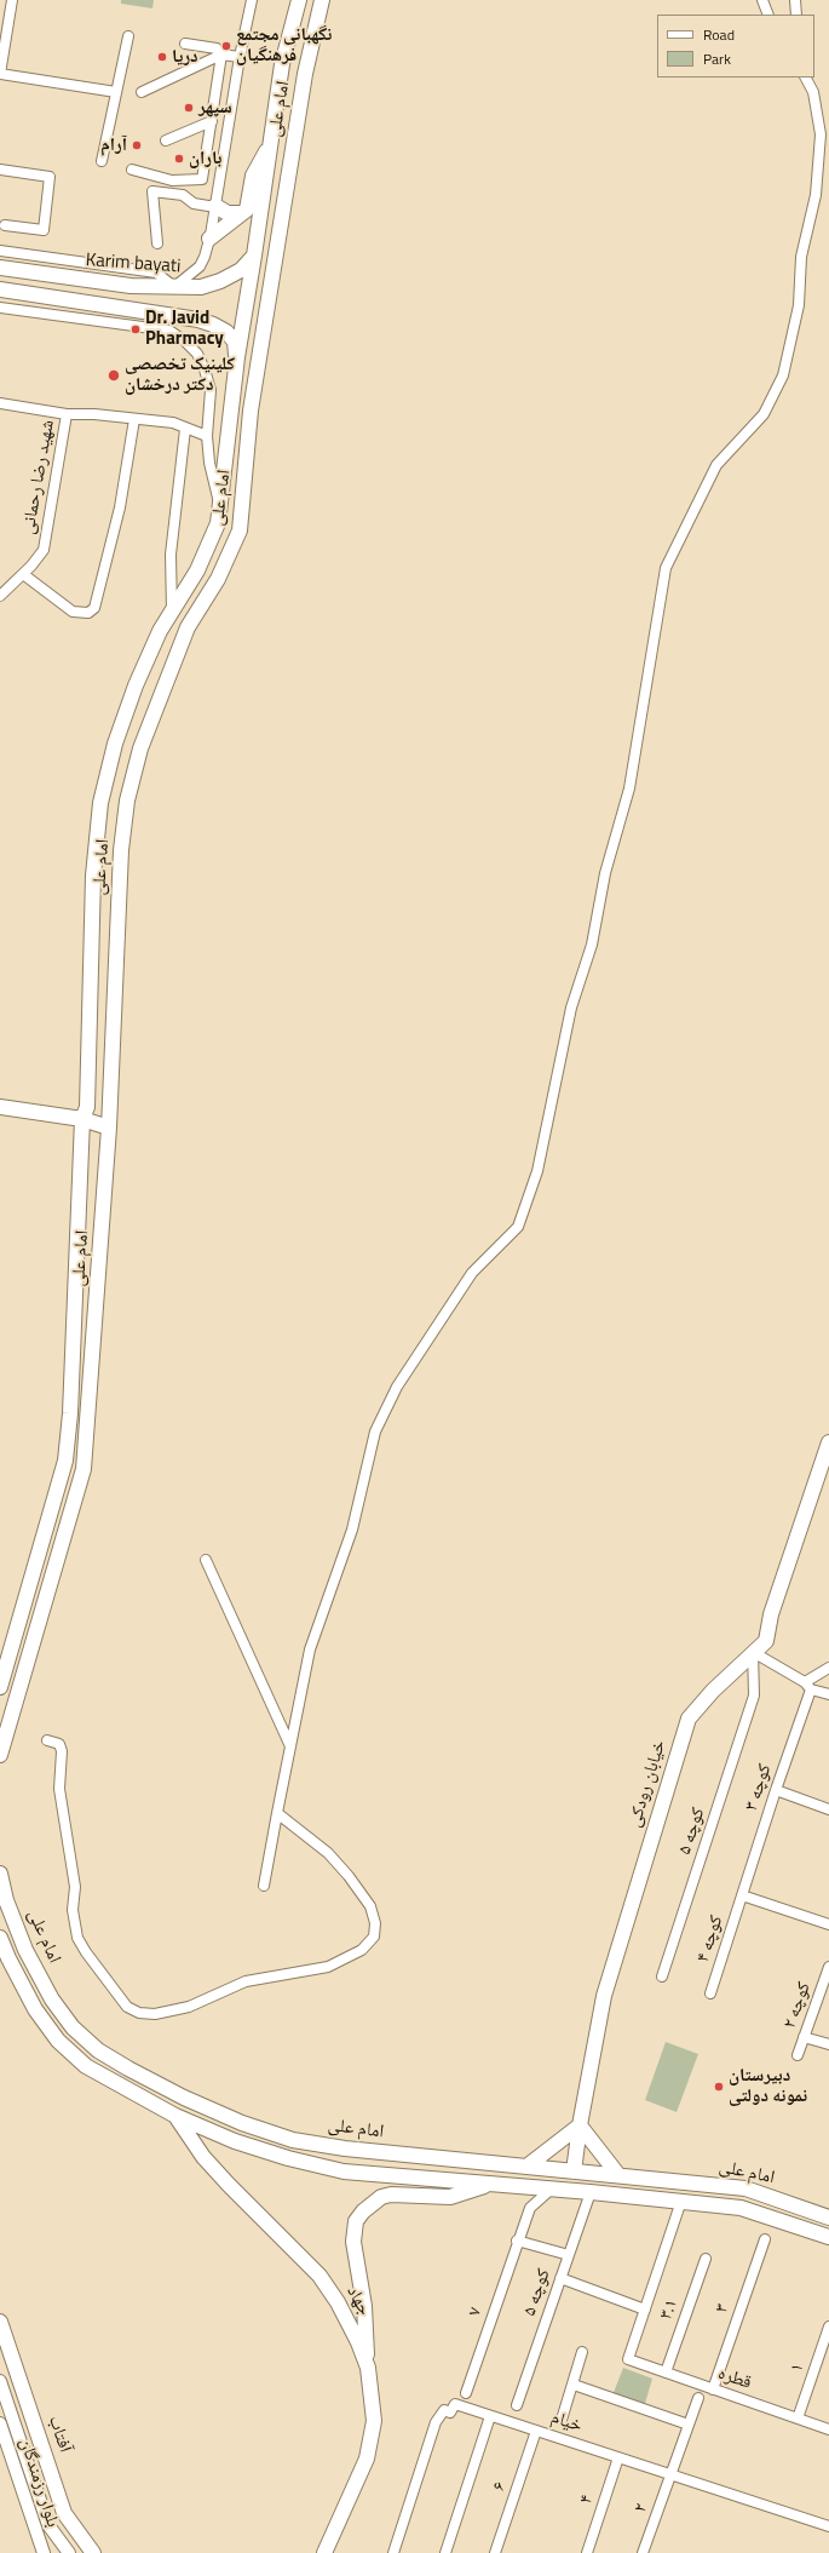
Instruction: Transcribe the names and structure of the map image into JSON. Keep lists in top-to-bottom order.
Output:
{
  "streets": {
    "main road": [
      "امام علی",
      "Karim bayati",
      "خیابان رودکی",
      "جهاد",
      "آفتاب"
    ],
    "street": [
      "شهید رضا رحمانی",
      "کوچه ۳",
      "کوچه ۵",
      "کوچه ۴",
      "کوچه ۲",
      "۳",
      "۳.۱",
      "۷",
      "۱",
      "قطره",
      "خیام",
      "بلوار رزمندگان",
      "۶",
      "۴",
      "۲"
    ]
  },
  "crossings": [
    ["امام علی", "Karim bayati"],
    ["امام علی", "خیابان رودکی"],
    ["امام علی", "کوچه ۵"],
    ["امام علی", "جهاد"],
    ["امام علی", "۷"],
    ["خیابان رودکی", "کوچه ۵"],
    ["کوچه ۳", "کوچه ۴"],
    ["۳", "قطره"],
    ["۳.۱", "قطره"],
    ["۱", "قطره"],
    ["خیام", "۶"],
    ["خیام", "۴"],
    ["خیام", "۲"]
  ],
  "places": [
    "نگهبانی مجتمع فرهنگیان",
    "دریا",
    "سپهر",
    "آرام",
    "باران",
    "Dr. Javid Pharmacy",
    "کلینیک تخصصی دکتر درخشان",
    "دبیرستان نمونه دولتی"
  ],
  "legend": ["Road", "Park"]
}
